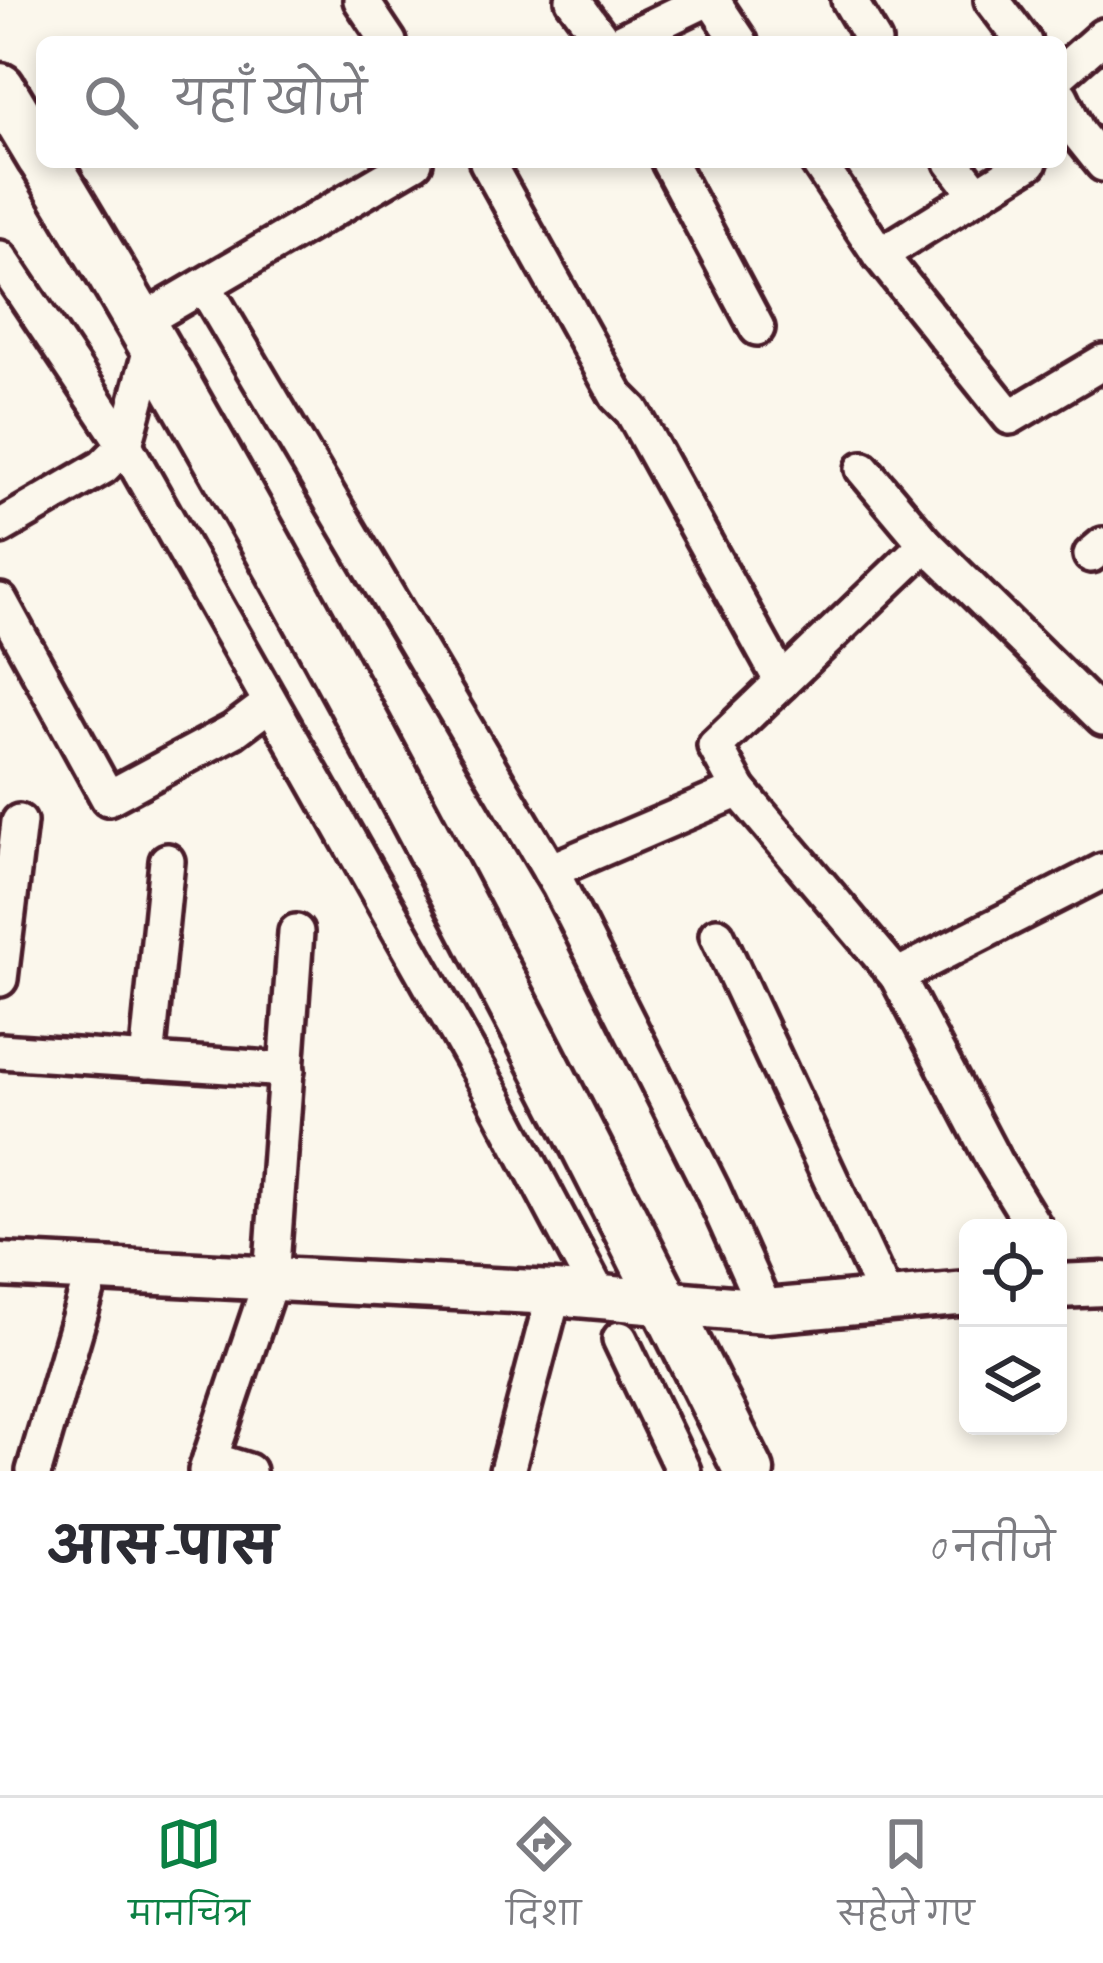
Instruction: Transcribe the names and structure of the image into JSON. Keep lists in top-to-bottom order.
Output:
{
  "page": {
    "search": "यहाँ खोजें",
    "heading": ["आस-पास", "0 नतीजे"],
    "nav": ["मानचित्र", "दिशा", "सहेजे गए"]
  }
}
